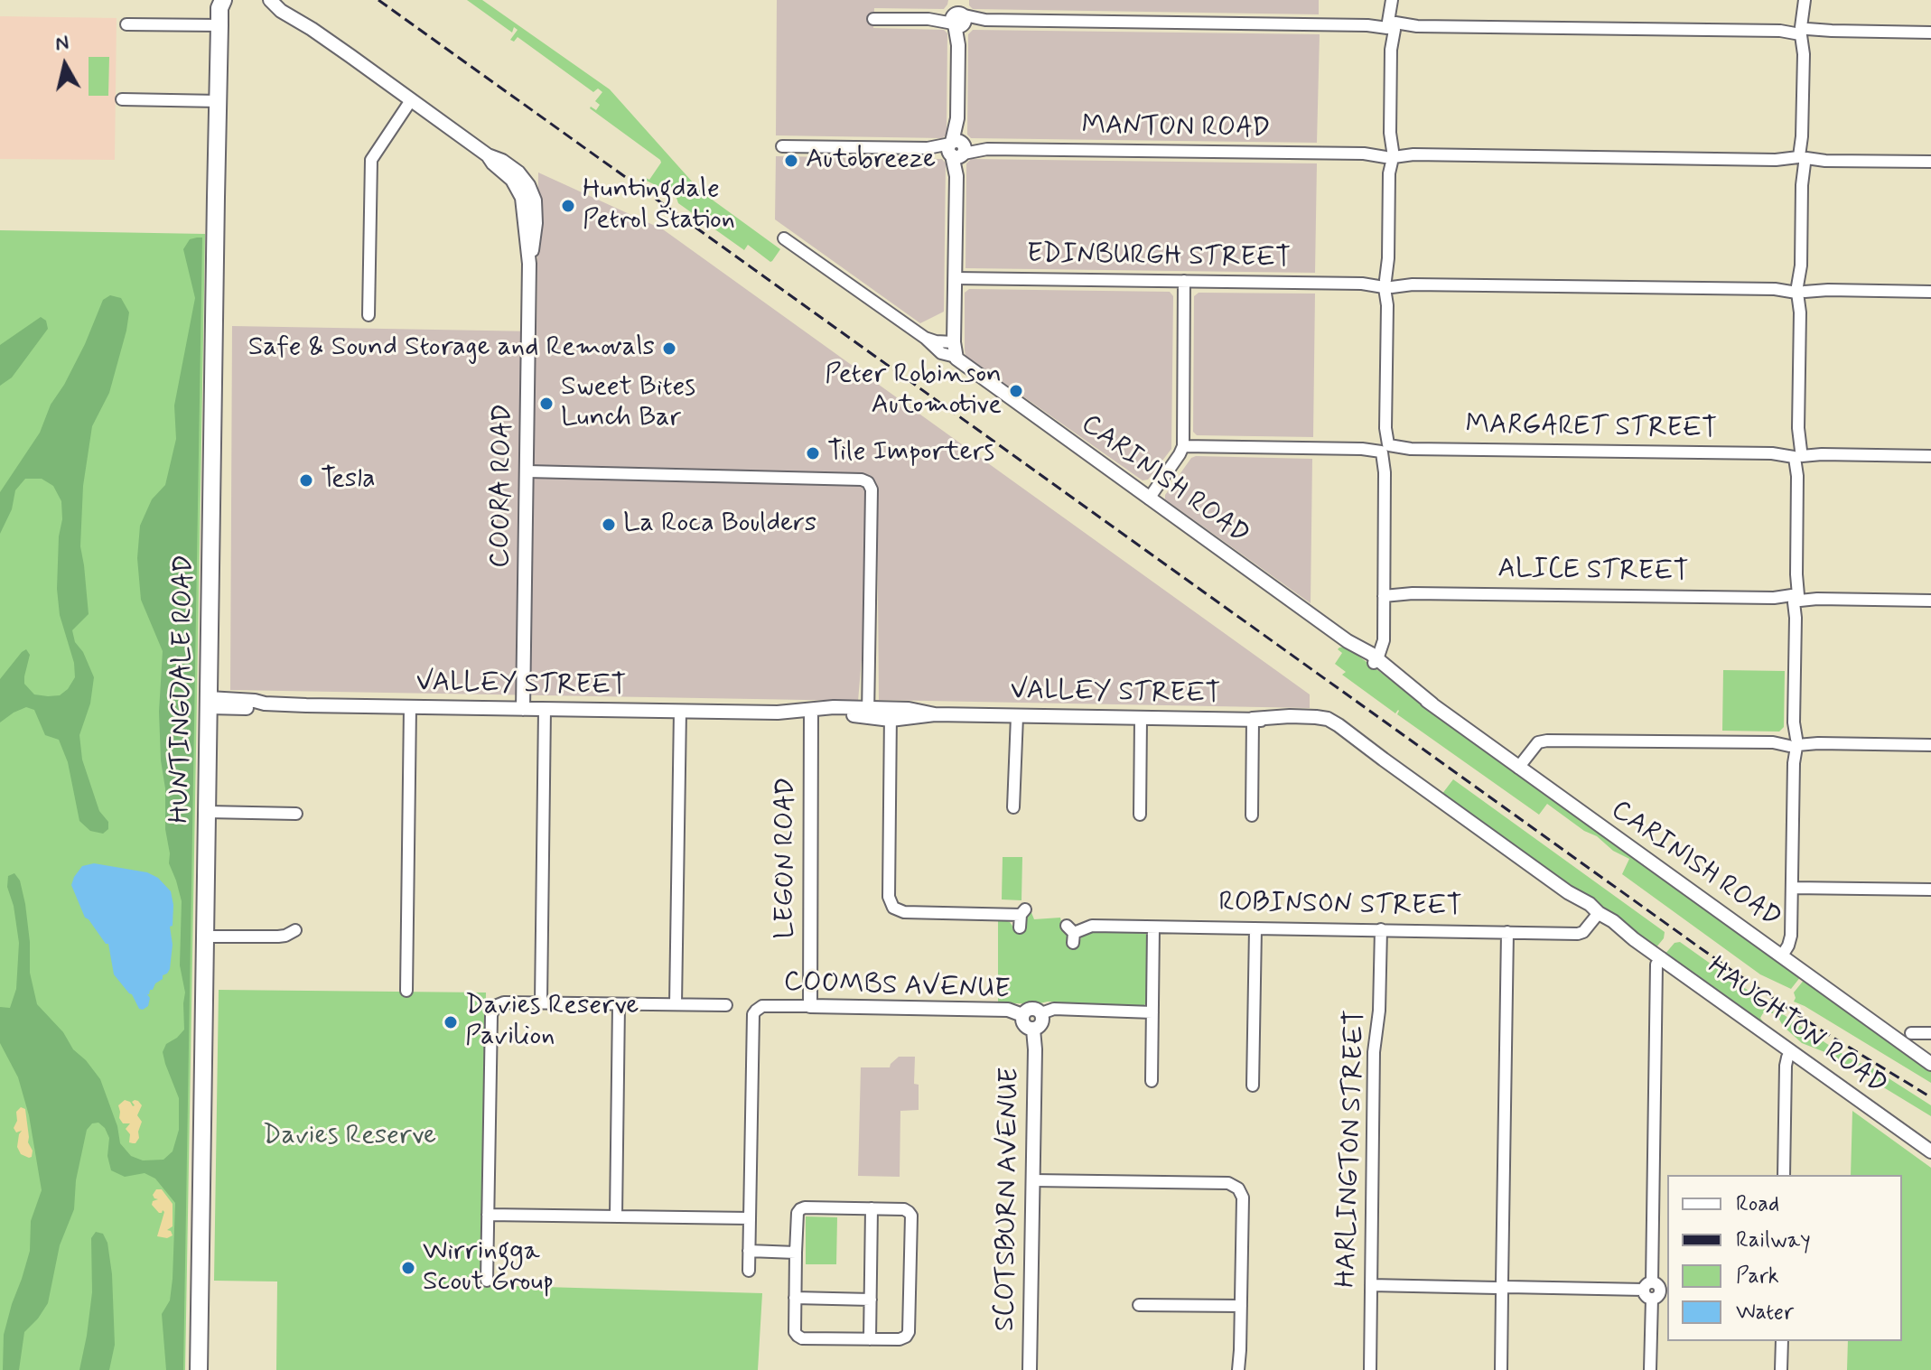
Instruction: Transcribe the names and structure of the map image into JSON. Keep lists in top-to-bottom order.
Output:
{
  "streets": {
    "main road": ["HUNTINGDALE ROAD"],
    "street": [
      "MANTON ROAD",
      "EDINBURGH STREET",
      "MARGARET STREET",
      "CARINISH ROAD",
      "COORA ROAD",
      "ALICE STREET",
      "VALLEY STREET",
      "LEGON ROAD",
      "ROBINSON STREET",
      "COOMBS AVENUE",
      "HAUGHTON ROAD",
      "HARLINGTON STREET",
      "SCOTSBURN AVENUE"
    ]
  },
  "crossings": [
    ["COORA ROAD", "VALLEY STREET"],
    ["VALLEY STREET", "HUNTINGDALE ROAD"],
    ["VALLEY STREET", "LEGON ROAD"],
    ["VALLEY STREET", "HAUGHTON ROAD"],
    ["LEGON ROAD", "COOMBS AVENUE"],
    ["ROBINSON STREET", "HAUGHTON ROAD"],
    ["ROBINSON STREET", "HARLINGTON STREET"],
    ["COOMBS AVENUE", "SCOTSBURN AVENUE"]
  ],
  "parks": ["Davies Reserve"],
  "places": [
    "Autobreeze",
    "Huntingdale Petrol Station",
    "Safe & Sound Storage and Removals",
    "Peter Robinson Automotive",
    "Sweet Bites Lunch Bar",
    "Tile Importers",
    "Tesla",
    "La Roca Boulders",
    "Davies Reserve Pavilion",
    "Wirringga Scout Group"
  ],
  "legend": [
    "Road",
    "Railway",
    "Park",
    "Water"
  ],
  "north": "top"
}
